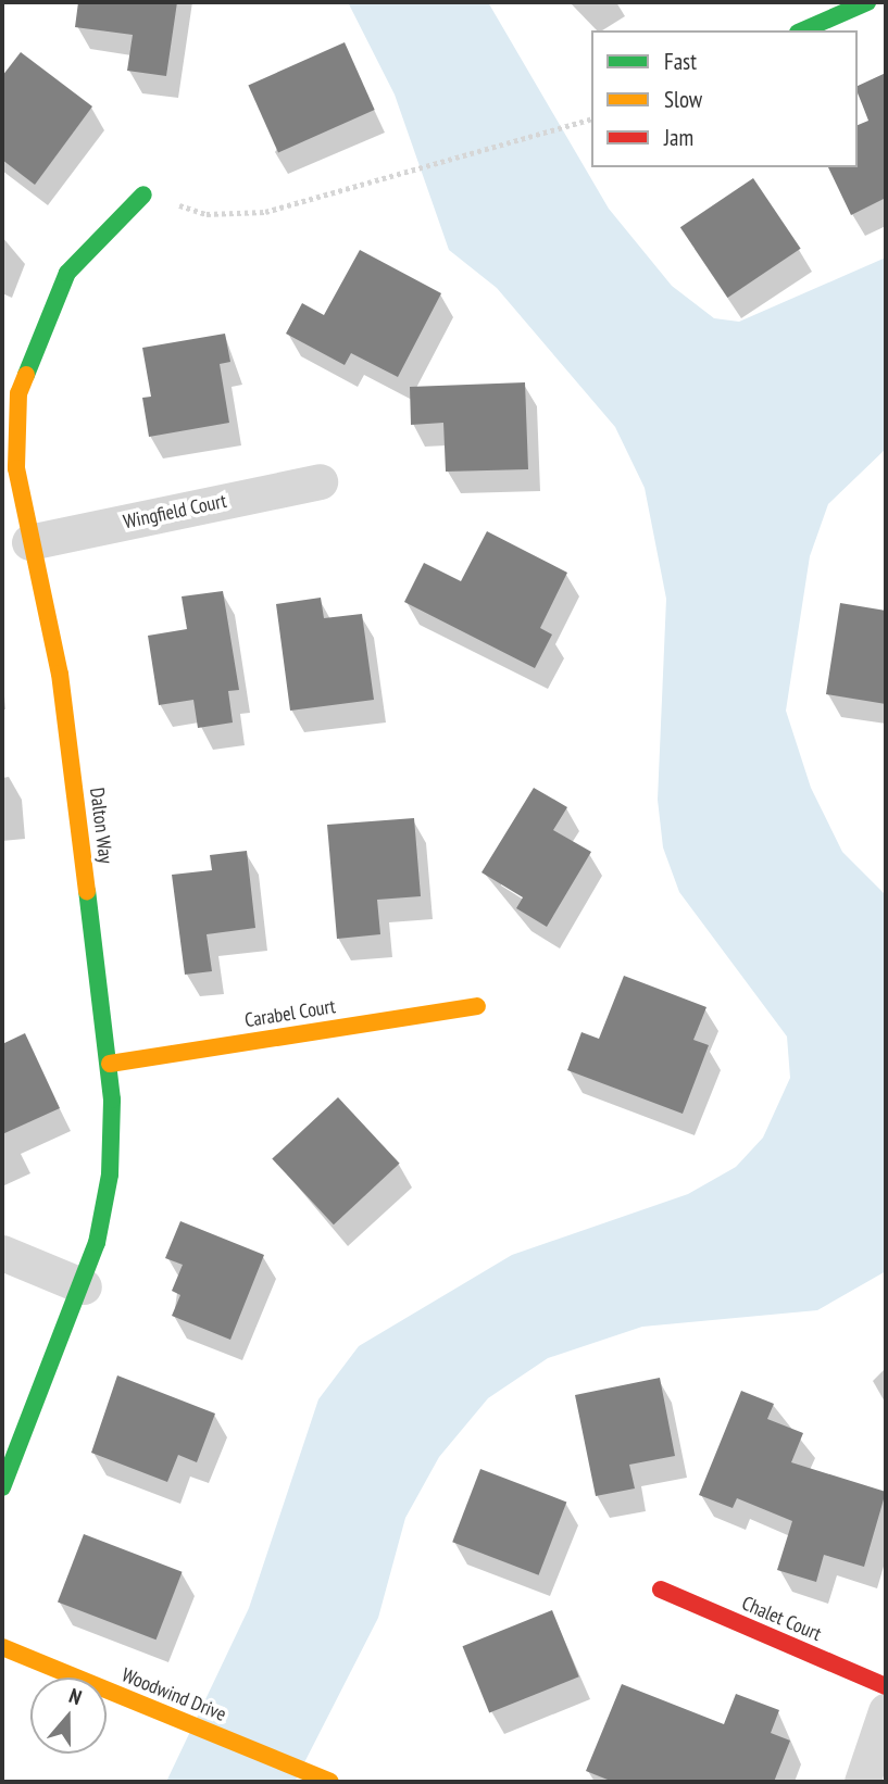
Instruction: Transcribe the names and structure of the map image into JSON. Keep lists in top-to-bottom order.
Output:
{
  "streets": {
    "street": [
      "Wingfield Court",
      "Dalton Way",
      "Carabel Court",
      "Chalet Court",
      "Woodwind Drive"
    ]
  },
  "crossings": [
    ["Wingfield Court", "Dalton Way"],
    ["Dalton Way", "Carabel Court"]
  ],
  "legend": ["Fast", "Slow", "Jam"],
  "north": "top"
}
